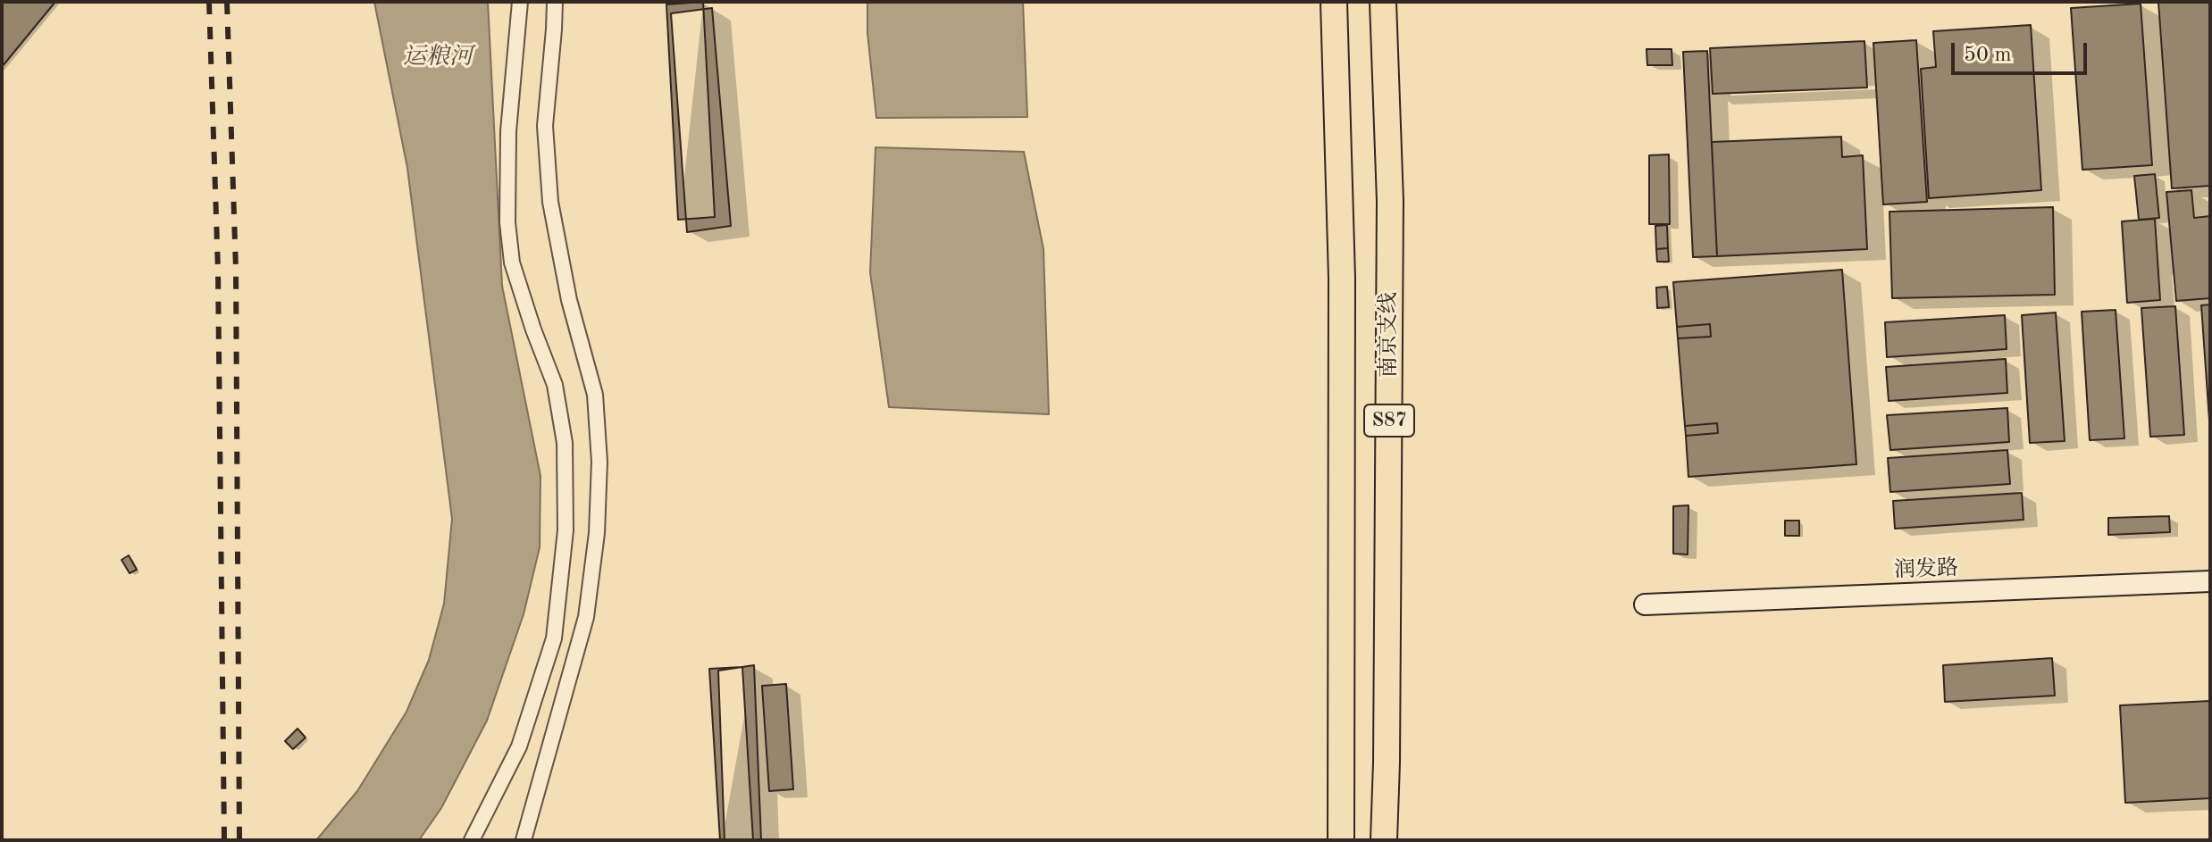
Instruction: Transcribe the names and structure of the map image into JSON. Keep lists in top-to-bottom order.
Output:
{
  "streets": {
    "highway": ["南京支线", "S87"],
    "street": ["润发路"]
  },
  "water": ["运粮河"],
  "scale_bar": "50 m"
}
